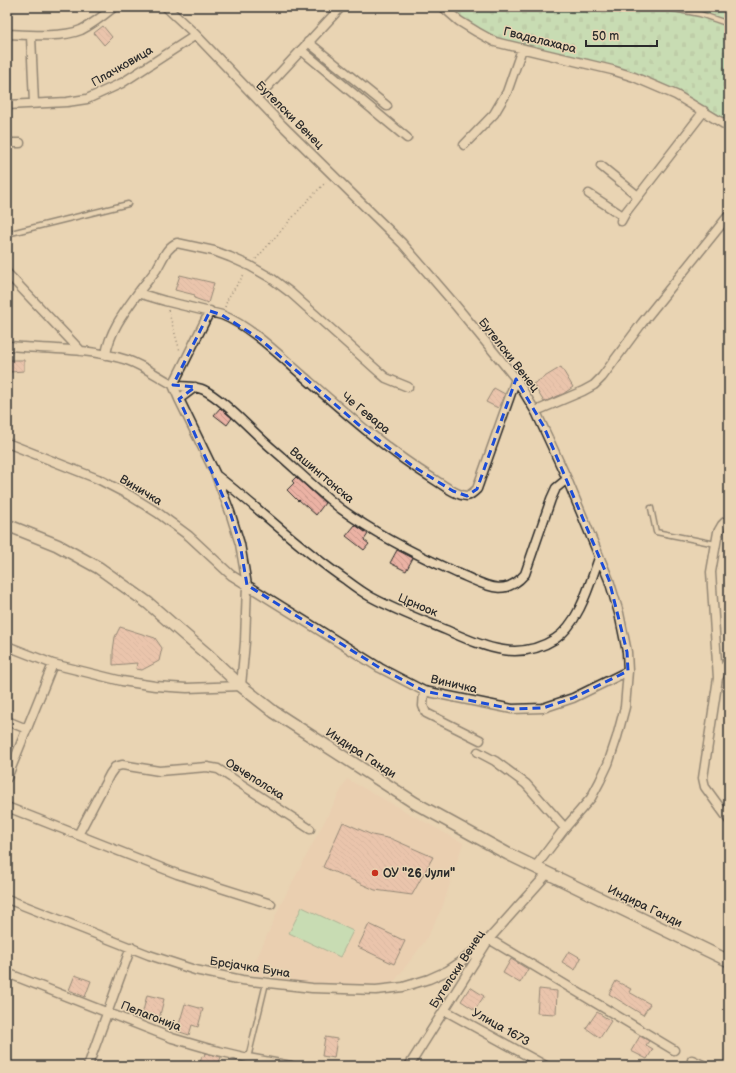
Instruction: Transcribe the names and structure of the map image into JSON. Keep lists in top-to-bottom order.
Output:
{
  "streets": {
    "street": [
      "Гвадалахара",
      "Плачковица",
      "Бутелски Венец",
      "Че Гевара",
      "Вашингтонска",
      "Виничка",
      "Црноок",
      "Индира Ганди",
      "Овчеполска",
      "Брсјачка Буна",
      "Пелагонија",
      "Улица 1673"
    ]
  },
  "crossings": [
    ["Плачковица", "Бутелски Венец"],
    ["Бутелски Венец", "Че Гевара"],
    ["Бутелски Венец", "Вашингтонска"],
    ["Бутелски Венец", "Виничка"],
    ["Бутелски Венец", "Црноок"],
    ["Бутелски Венец", "Индира Ганди"],
    ["Бутелски Венец", "Брсјачка Буна"],
    ["Бутелски Венец", "Улица 1673"]
  ],
  "places": ["ОУ \"26 Јули\""],
  "scale_bar": "50 m"
}
